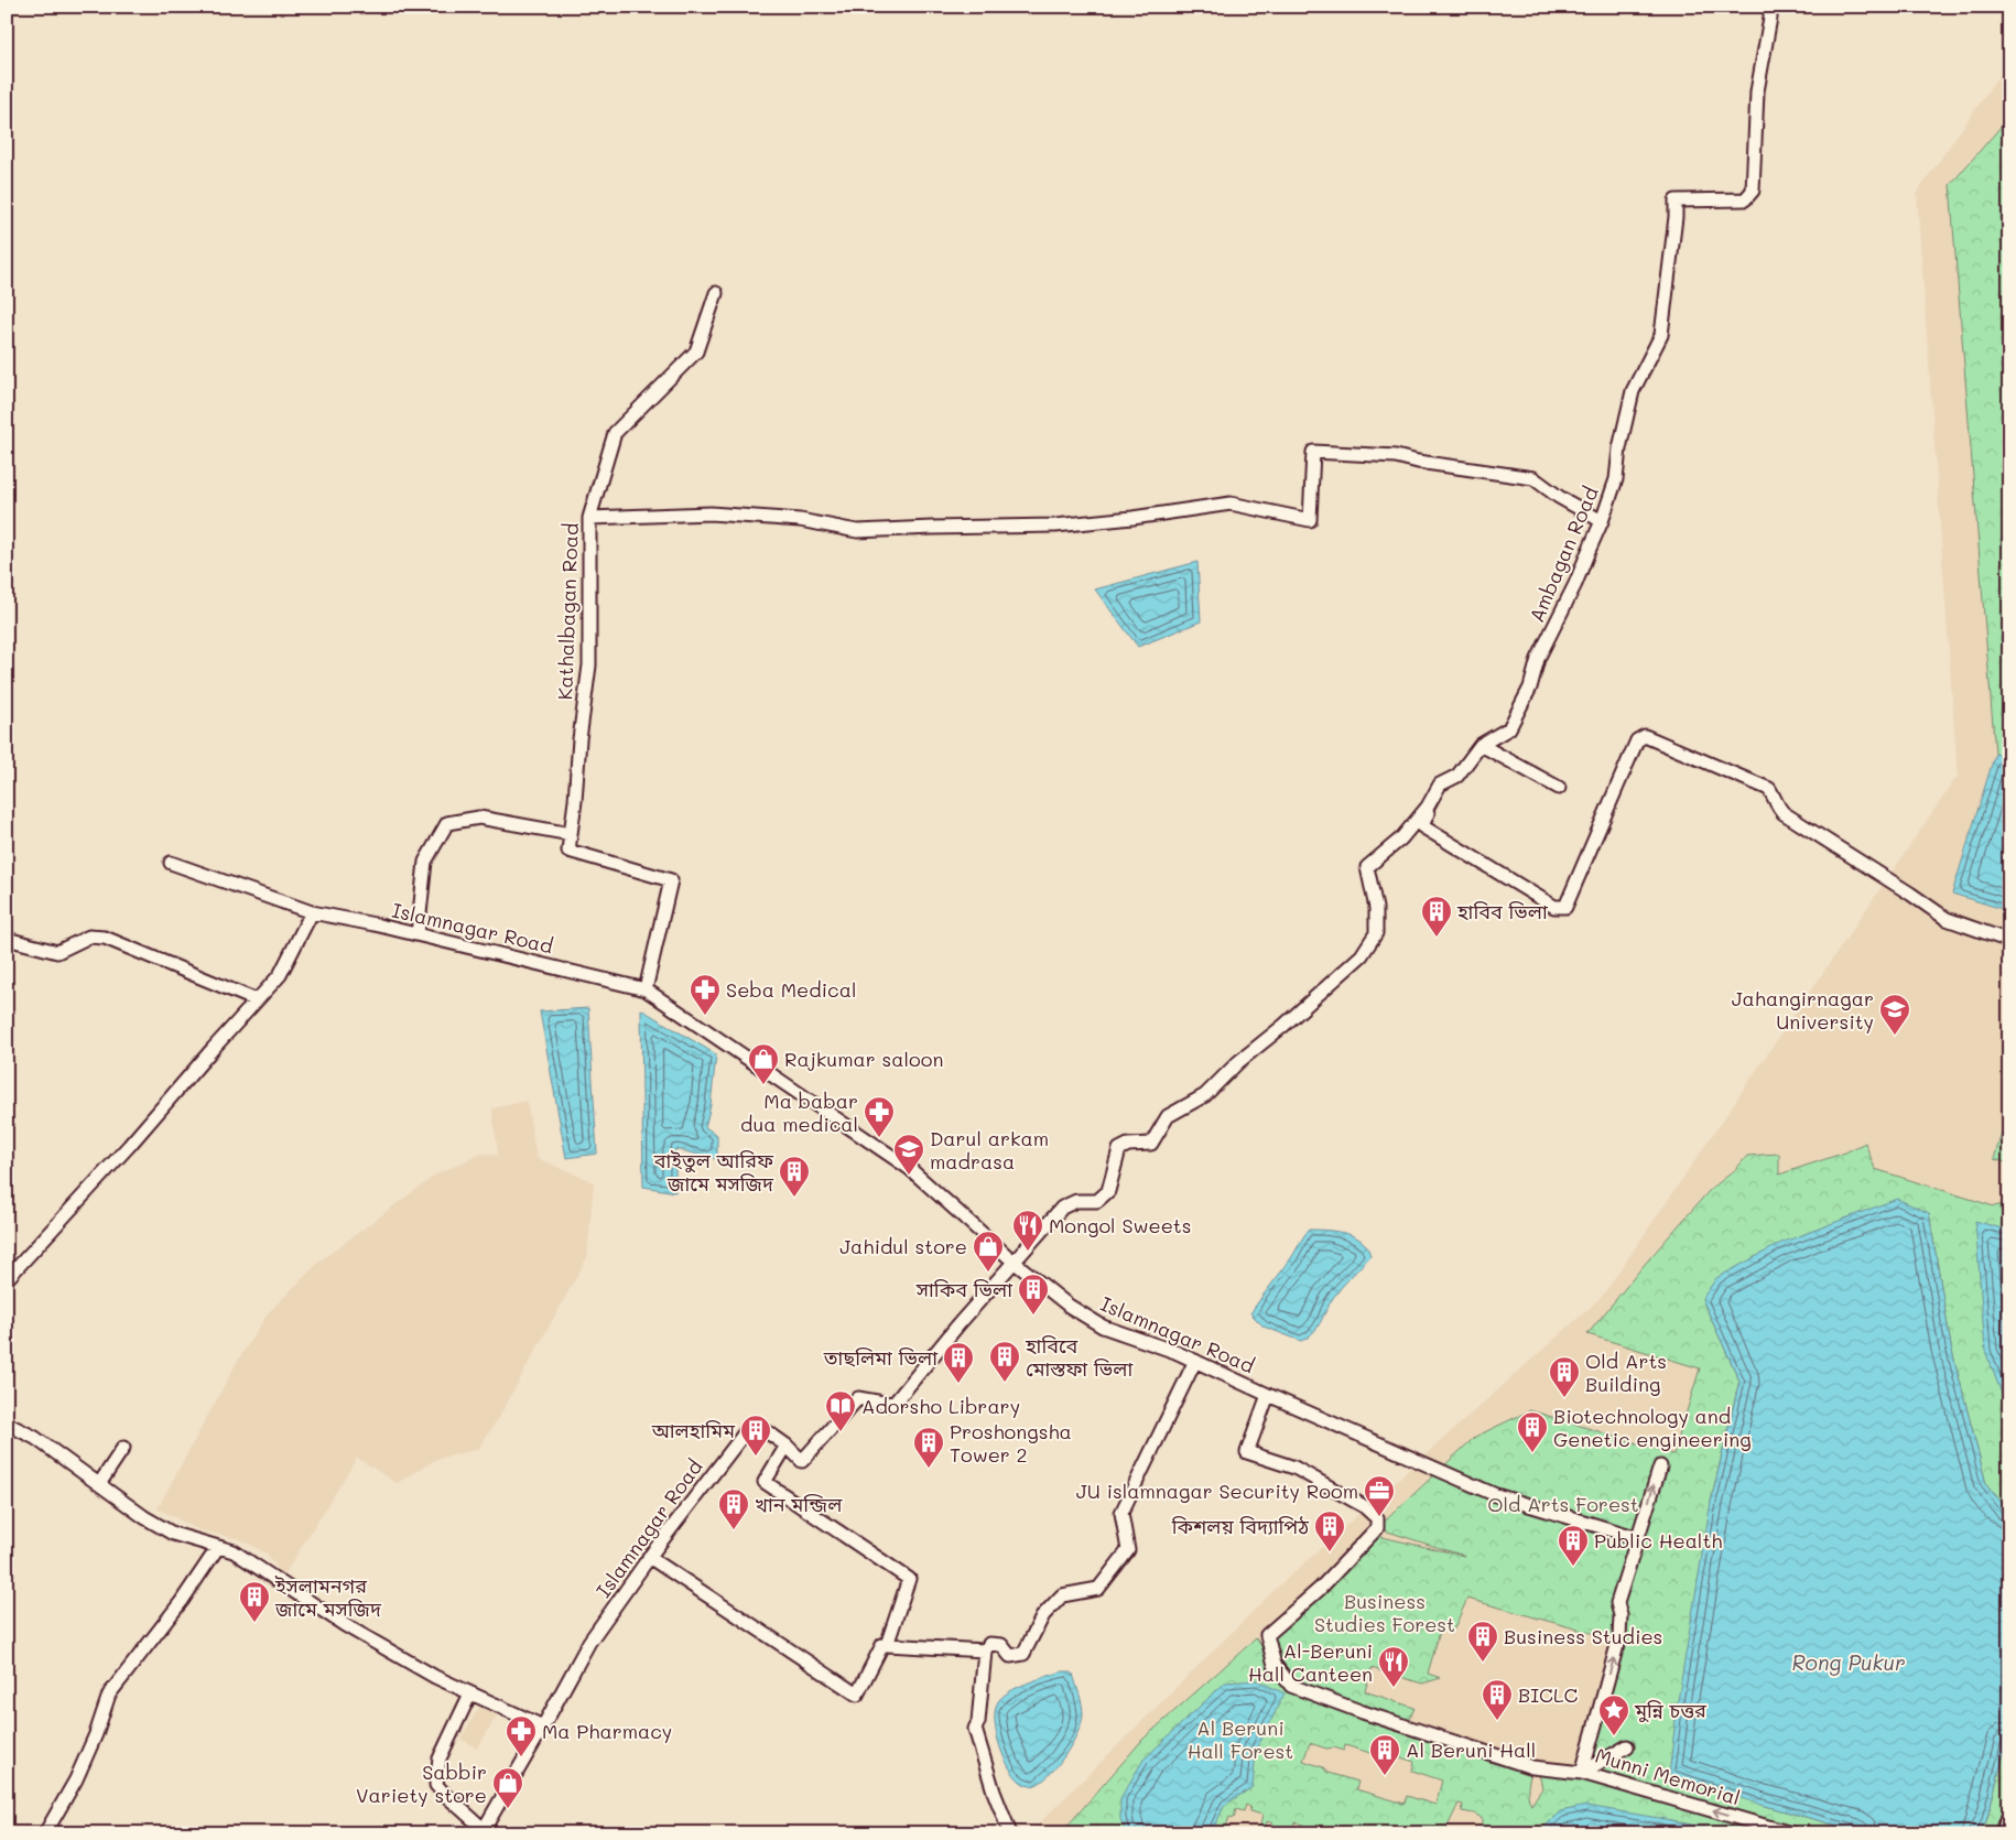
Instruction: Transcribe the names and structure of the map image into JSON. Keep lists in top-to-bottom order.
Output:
{
  "streets": {
    "street": [
      "Ambagan Road",
      "Kathalbagan Road",
      "Islamnagar Road",
      "Munni Memorial"
    ]
  },
  "crossings": [
    ["Ambagan Road", "Islamnagar Road"],
    ["Islamnagar Road", "Munni Memorial"]
  ],
  "water": ["Rong Pukur"],
  "parks": ["Old Arts Forest", "Business Studies Forest", "Al Beruni Hall Forest"],
  "places": {
    "building": [
      "হাবিব ভিলা",
      "বাইতুল আরিফ জামে মসজিদ",
      "সাকিব ভিলা",
      "হাবিবে মোস্তফা ভিলা",
      "তাছলিমা ভিলা",
      "Old Arts Building",
      "Biotechnology and Genetic engineering",
      "আলহামিম",
      "Proshongsha Tower 2",
      "খান মন্জিল",
      "কিশলয় বিদ্যাপিঠ",
      "Public Health",
      "ইসলামনগর জামে মসজিদ",
      "Business Studies",
      "BICLC",
      "Al Beruni Hall"
    ],
    "pharmacy": ["Seba Medical", "Ma babar dua medical", "Ma Pharmacy"],
    "school or university": ["Jahangirnagar University", "Darul arkam madrasa"],
    "shop": ["Rajkumar saloon", "Jahidul store", "Sabbir Variety store"],
    "restaurant": ["Mongol Sweets", "Al-Beruni Hall Canteen"],
    "library": ["Adorsho Library"],
    "office": ["JU islamnagar Security Room"],
    "place": ["মুন্নি চত্তর"]
  }
}
